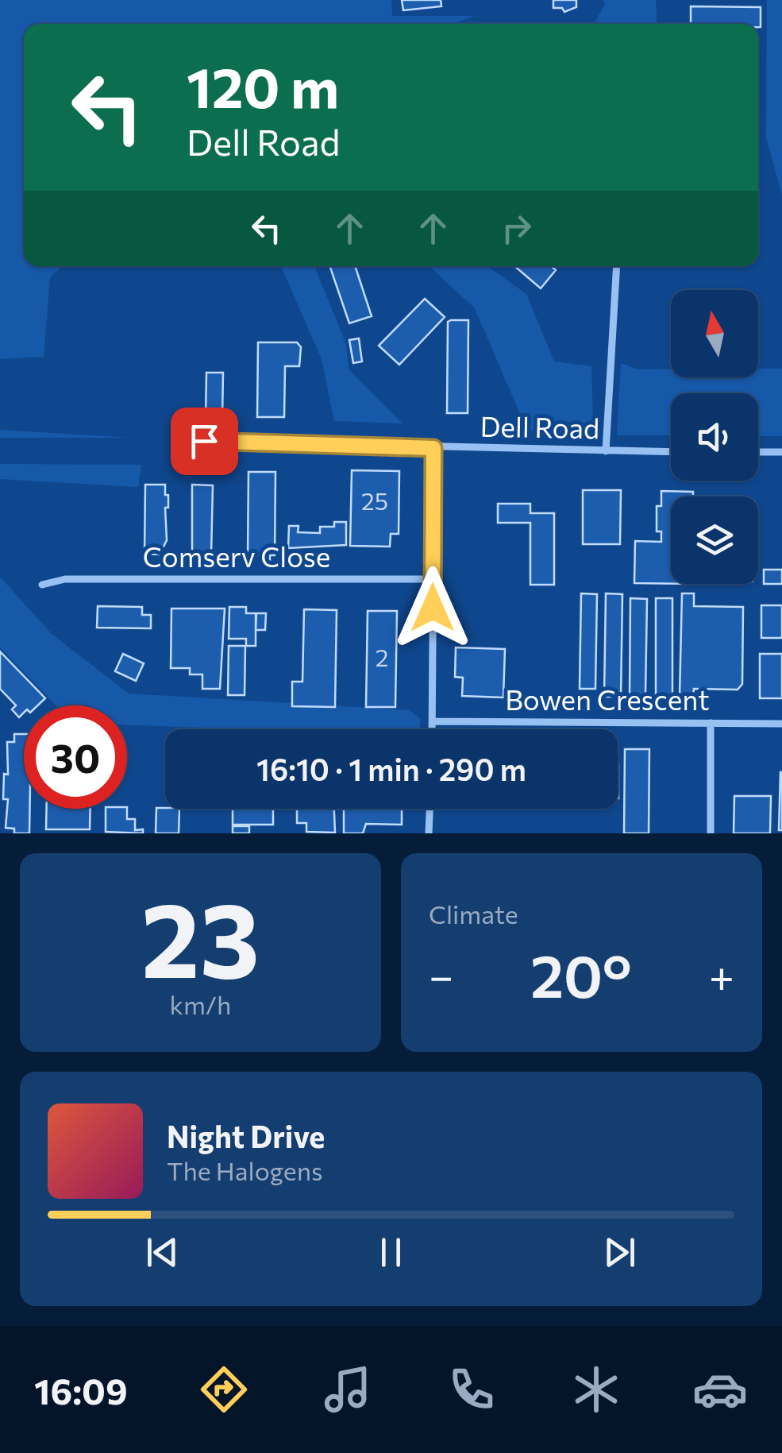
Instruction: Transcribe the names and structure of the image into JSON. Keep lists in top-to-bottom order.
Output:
{
  "streets": {
    "street": ["Dell Road", "Comserv Close", "Bowen Crescent"]
  },
  "house_numbers": ["25", "2"],
  "north": "top",
  "page": {
    "turn": ["120 m", "Dell Road"],
    "limit": "30",
    "trip": "16:10 · 1 min · 290 m",
    "tile": [
      ["23", "km/h"],
      "Climate"
    ],
    "heat": ["−", "20°", "+"],
    "song": ["Night Drive", "The Halogens"],
    "tabs": "16:09"
  }
}
